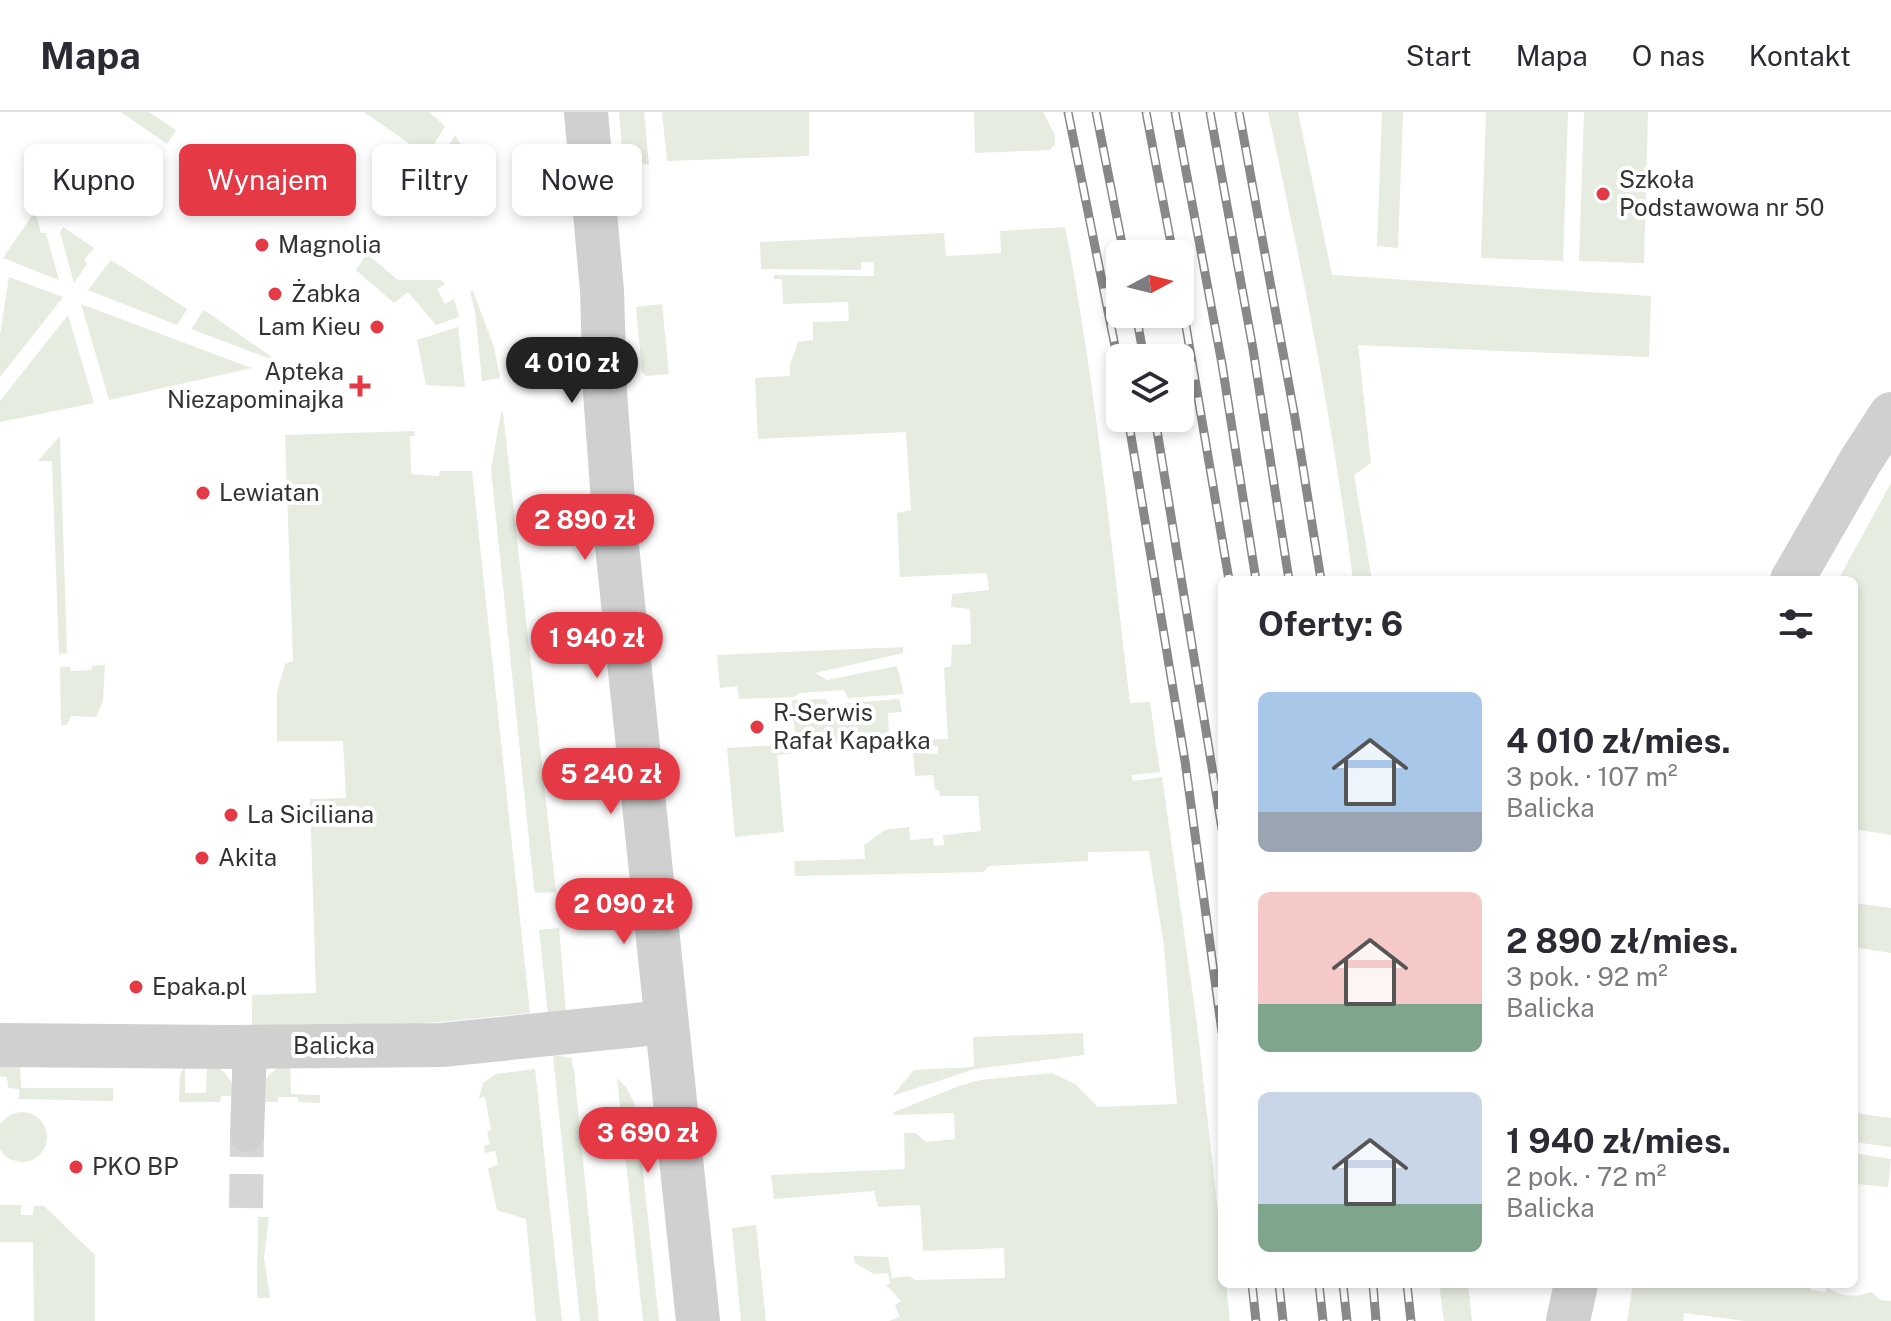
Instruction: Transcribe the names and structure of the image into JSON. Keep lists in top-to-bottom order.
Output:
{
  "streets": {
    "street": ["Balicka"]
  },
  "places": {
    "other": [
      "Szkoła Podstawowa nr 50",
      "Magnolia",
      "Żabka",
      "Lam Kieu",
      "Lewiatan",
      "R-Serwis Rafał Kapałka",
      "La Siciliana",
      "Akita",
      "Epaka.pl",
      "PKO BP"
    ],
    "health": ["Apteka Niezapominajka"]
  },
  "north": "right",
  "page": {
    "header": "Mapa",
    "nav": [
      "Start",
      "Mapa",
      "O nas",
      "Kontakt"
    ],
    "chip": [
      "Kupno",
      "Wynajem",
      "Filtry",
      "Nowe"
    ],
    "price": [
      "4 010 zł",
      "2 890 zł",
      "1 940 zł",
      "5 240 zł",
      "2 090 zł",
      "3 690 zł"
    ],
    "heading": "Oferty: 6",
    "list": [
      {
        "name": "4 010 zł/mies.",
        "note": "3 pok. · 107 m² · Balicka"
      },
      {
        "name": "2 890 zł/mies.",
        "note": "3 pok. · 92 m² · Balicka"
      },
      {
        "name": "1 940 zł/mies.",
        "note": "2 pok. · 72 m² · Balicka"
      }
    ]
  }
}
